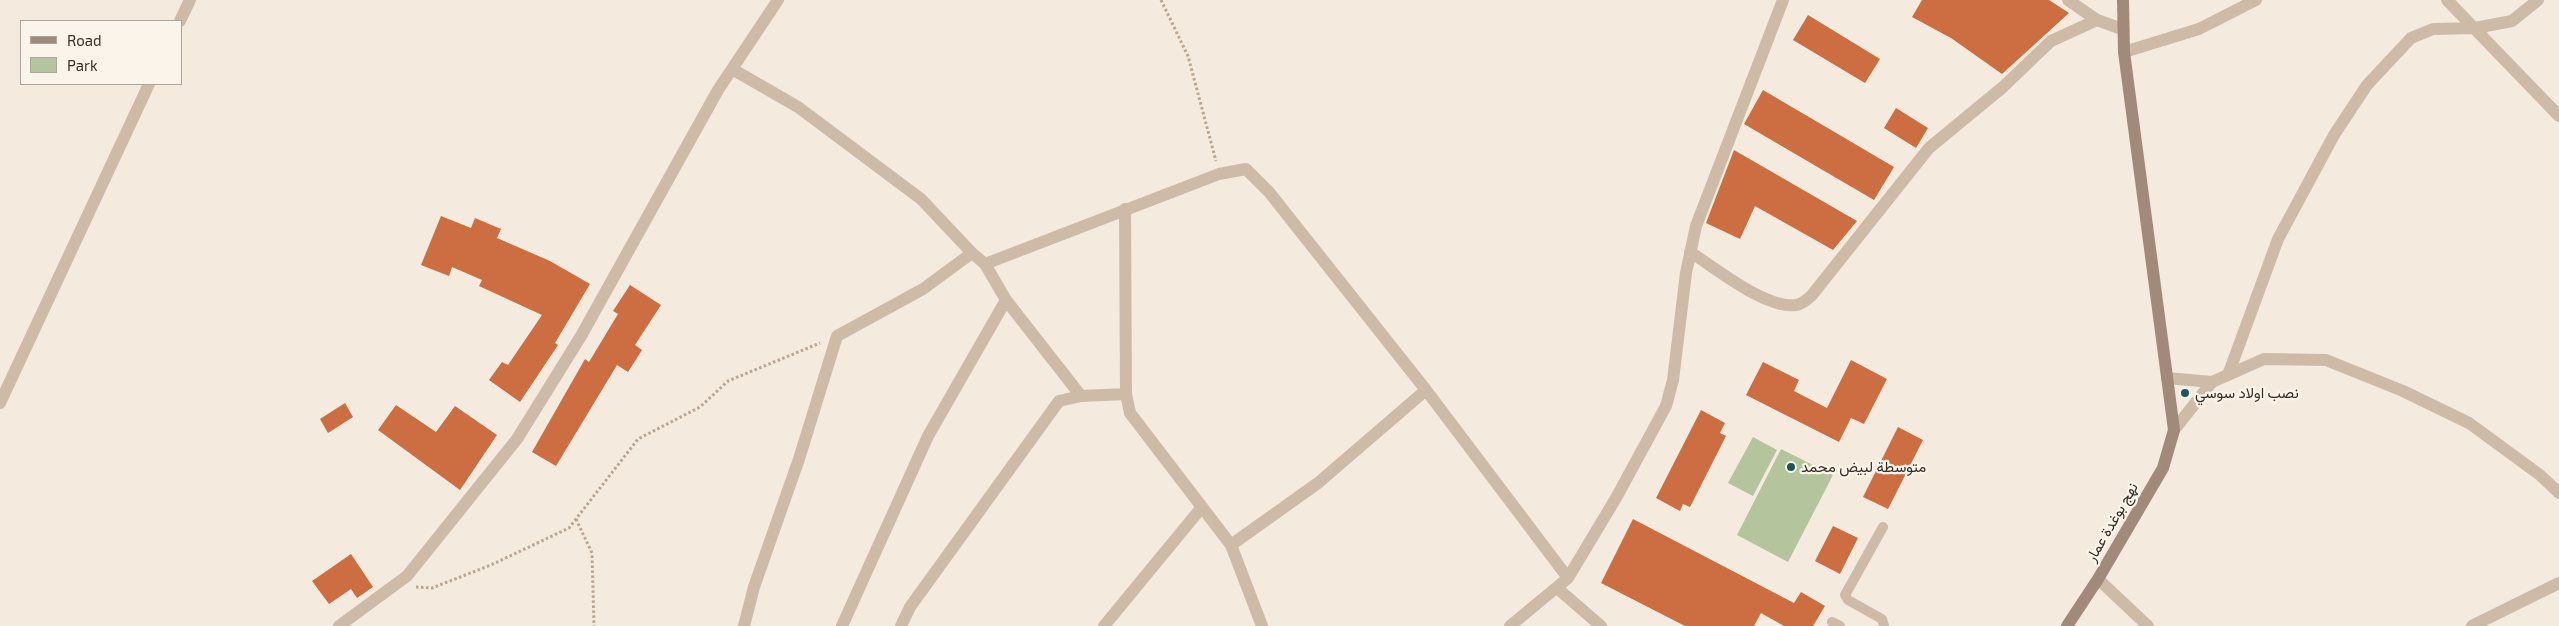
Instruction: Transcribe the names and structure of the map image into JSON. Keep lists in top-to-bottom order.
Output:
{
  "streets": {
    "main road": ["نهج بوغدة عمار"]
  },
  "places": ["نصب اولاد سوسي", "متوسطة لبيض محمد"],
  "legend": ["Road", "Park"]
}
